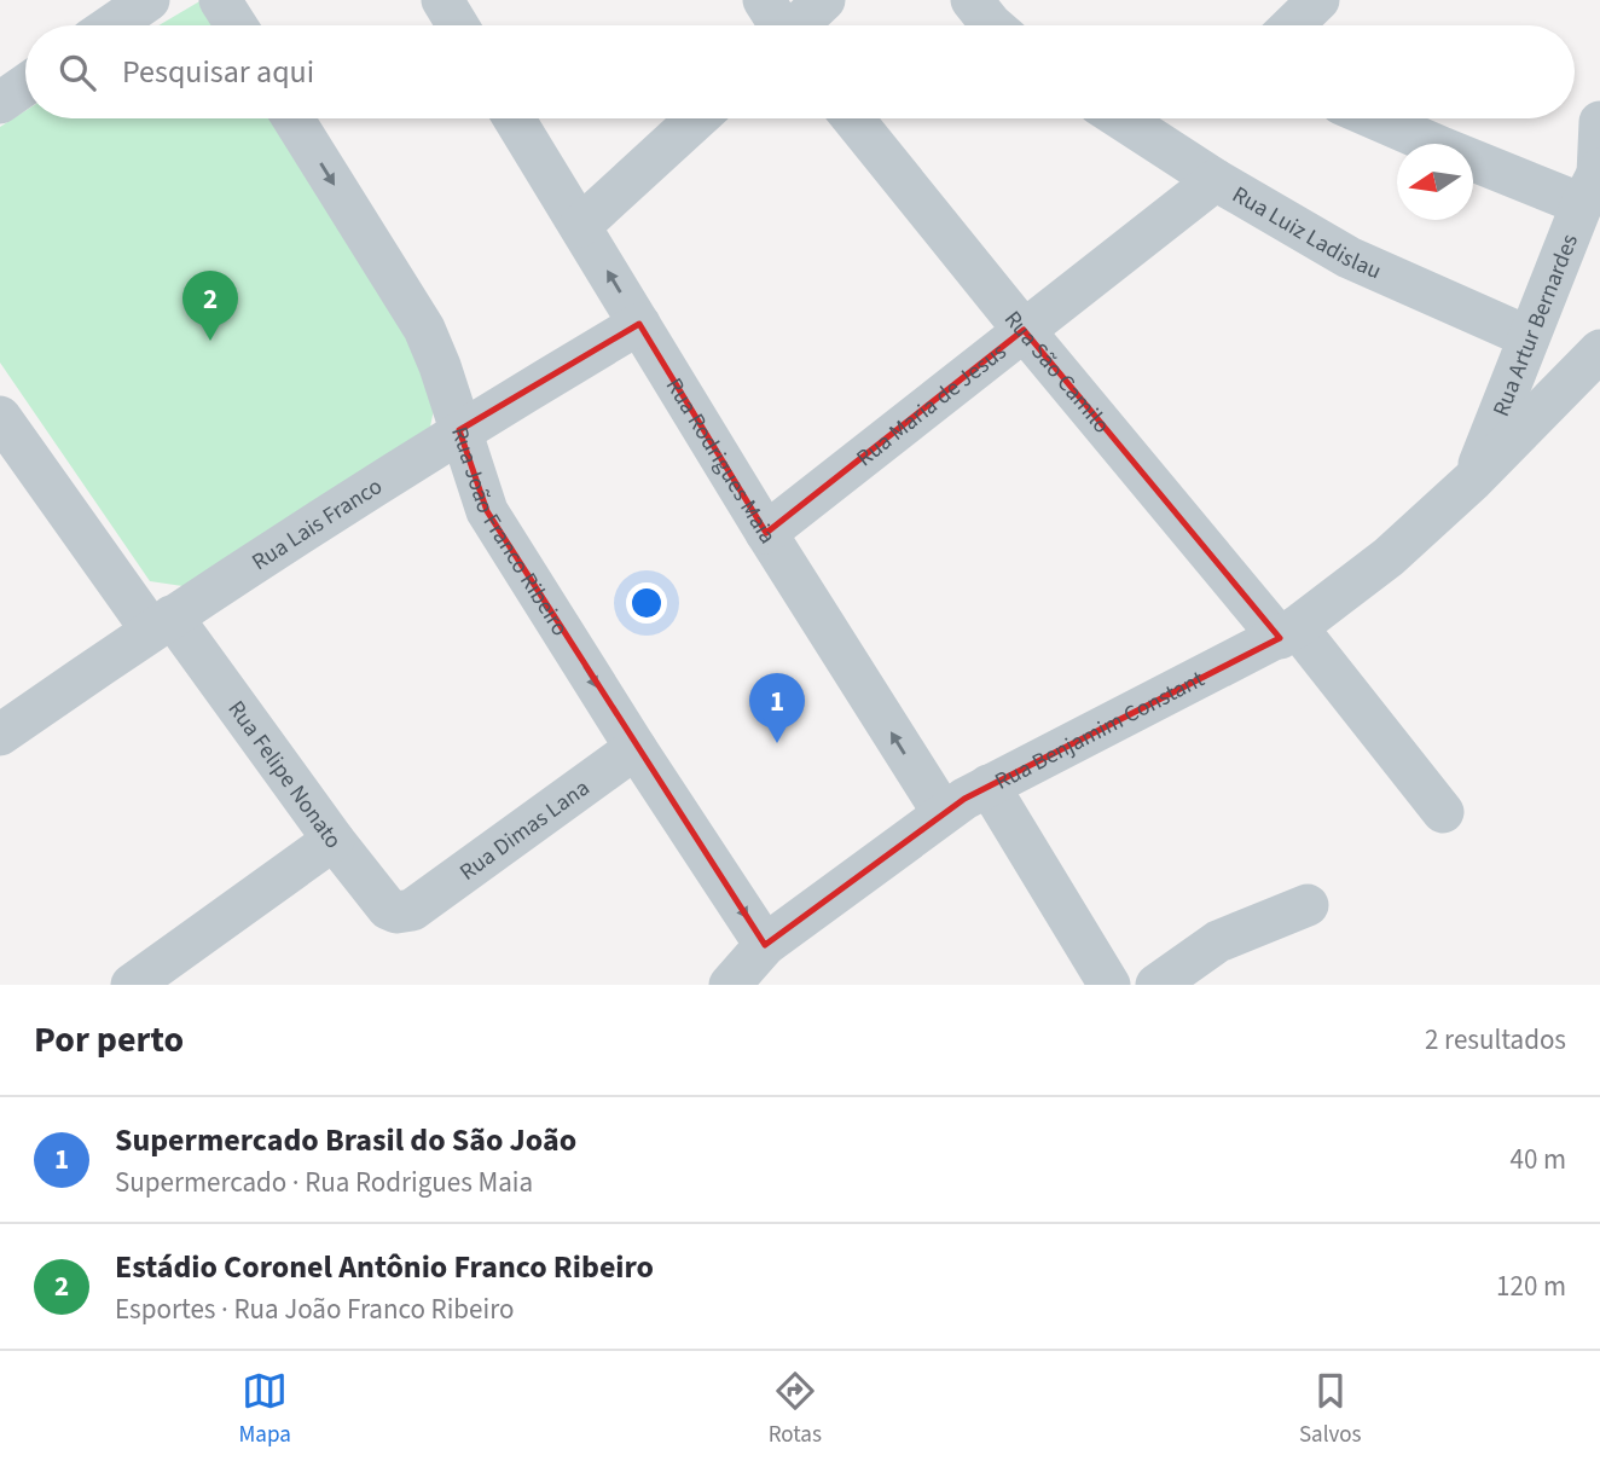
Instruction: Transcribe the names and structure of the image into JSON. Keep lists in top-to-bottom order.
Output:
{
  "streets": {
    "street": [
      "Rua Luiz Ladislau",
      "Rua Artur Bernardes",
      "Rua São Camilo",
      "Rua Maria de Jesus",
      "Rua Rodrigues Maia",
      "Rua Lais Franco",
      "Rua João Franco Ribeiro",
      "Rua Benjamim Constant",
      "Rua Felipe Nonato",
      "Rua Dimas Lana"
    ]
  },
  "crossings": [
    ["Rua Luiz Ladislau", "Rua Artur Bernardes"],
    ["Rua Luiz Ladislau", "Rua Maria de Jesus"],
    ["Rua Artur Bernardes", "Rua Benjamim Constant"],
    ["Rua São Camilo", "Rua Maria de Jesus"],
    ["Rua São Camilo", "Rua Benjamim Constant"],
    ["Rua Maria de Jesus", "Rua Rodrigues Maia"],
    ["Rua Rodrigues Maia", "Rua Lais Franco"],
    ["Rua Rodrigues Maia", "Rua Benjamim Constant"],
    ["Rua Lais Franco", "Rua João Franco Ribeiro"],
    ["Rua Lais Franco", "Rua Felipe Nonato"],
    ["Rua João Franco Ribeiro", "Rua Benjamim Constant"],
    ["Rua João Franco Ribeiro", "Rua Dimas Lana"],
    ["Rua Felipe Nonato", "Rua Dimas Lana"]
  ],
  "one_way": ["Rua Rodrigues Maia", "Rua João Franco Ribeiro"],
  "north": "left",
  "page": {
    "search": "Pesquisar aqui",
    "pins": ["2", "1"],
    "heading": ["Por perto", "2 resultados"],
    "list": [
      {
        "mark": "1",
        "name": "Supermercado Brasil do São João",
        "note": "Supermercado · Rua Rodrigues Maia",
        "value": "40 m"
      },
      {
        "mark": "2",
        "name": "Estádio Coronel Antônio Franco Ribeiro",
        "note": "Esportes · Rua João Franco Ribeiro",
        "value": "120 m"
      }
    ],
    "nav": ["Mapa", "Rotas", "Salvos"]
  }
}
